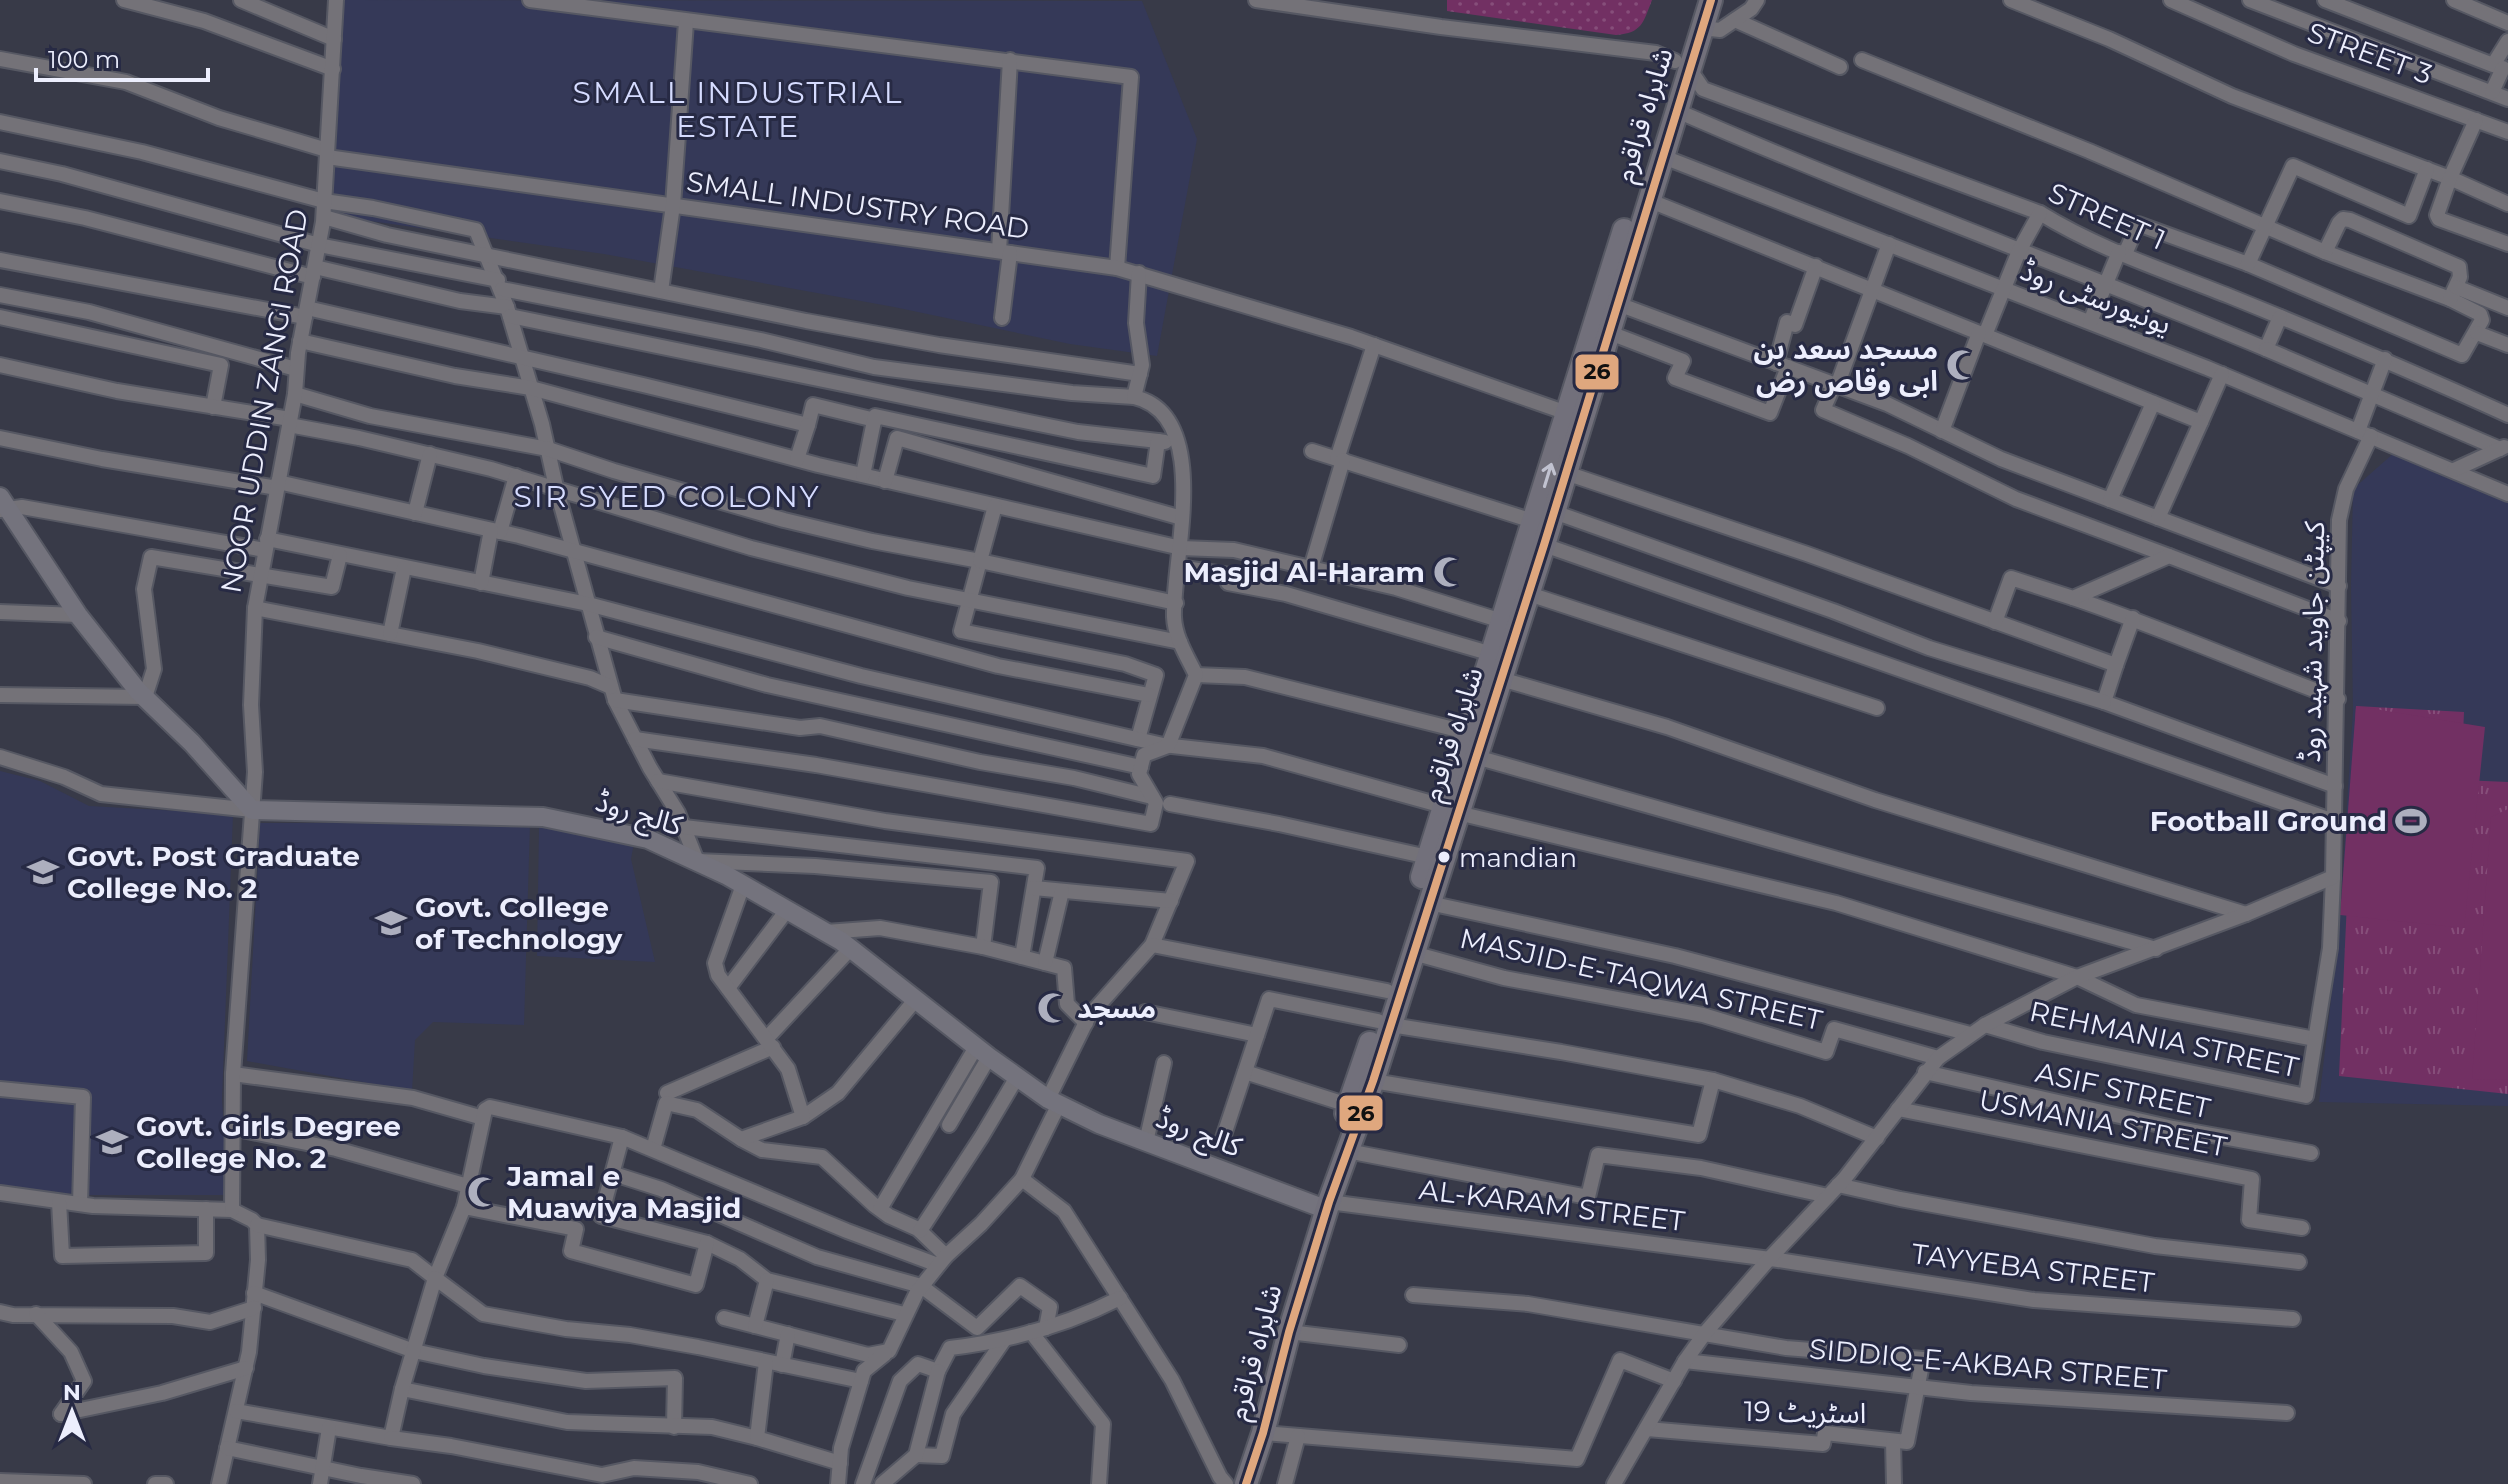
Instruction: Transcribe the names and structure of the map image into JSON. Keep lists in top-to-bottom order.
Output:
{
  "streets": {
    "highway": ["شاہراہ قراقرم"],
    "main road": ["کالج روڈ"],
    "street": [
      "STREET 3",
      "SMALL INDUSTRY ROAD",
      "STREET 1",
      "یونیورسٹی روڈ",
      "NOOR UDDIN ZANGI ROAD",
      "کیپٹن جاوید شہید روڈ",
      "MASJID-E-TAQWA STREET",
      "REHMANIA STREET",
      "ASIF STREET",
      "USMANIA STREET",
      "AL-KARAM STREET",
      "TAYYEBA STREET",
      "SIDDIQ-E-AKBAR STREET",
      "اسٹریٹ 19"
    ]
  },
  "crossings": [
    ["شاہراہ قراقرم", "SMALL INDUSTRY ROAD"],
    ["شاہراہ قراقرم", "STREET 1"],
    ["شاہراہ قراقرم", "یونیورسٹی روڈ"],
    ["شاہراہ قراقرم", "کالج روڈ"],
    ["شاہراہ قراقرم", "MASJID-E-TAQWA STREET"],
    ["شاہراہ قراقرم", "AL-KARAM STREET"],
    ["SMALL INDUSTRY ROAD", "NOOR UDDIN ZANGI ROAD"],
    ["STREET 1", "کیپٹن جاوید شہید روڈ"],
    ["یونیورسٹی روڈ", "کیپٹن جاوید شہید روڈ"],
    ["NOOR UDDIN ZANGI ROAD", "کالج روڈ"],
    ["کیپٹن جاوید شہید روڈ", "REHMANIA STREET"],
    ["کالج روڈ", "AL-KARAM STREET"],
    ["AL-KARAM STREET", "TAYYEBA STREET"],
    ["SIDDIQ-E-AKBAR STREET", "اسٹریٹ 19"]
  ],
  "districts": ["SMALL INDUSTRIAL ESTATE", "SIR SYED COLONY"],
  "places": {
    "mosque": [
      "مسجد سعد بن ابی وقاص رض",
      "Masjid Al-Haram",
      "مسجد",
      "Jamal e Muawiya Masjid"
    ],
    "sports": ["Football Ground"],
    "other": ["mandian"],
    "school or university": ["Govt. Post Graduate College No. 2", "Govt. College of Technology", "Govt. Girls Degree College No. 2"]
  },
  "lines": ["transit line 26"],
  "scale_bar": "100 m",
  "north": "top"
}
